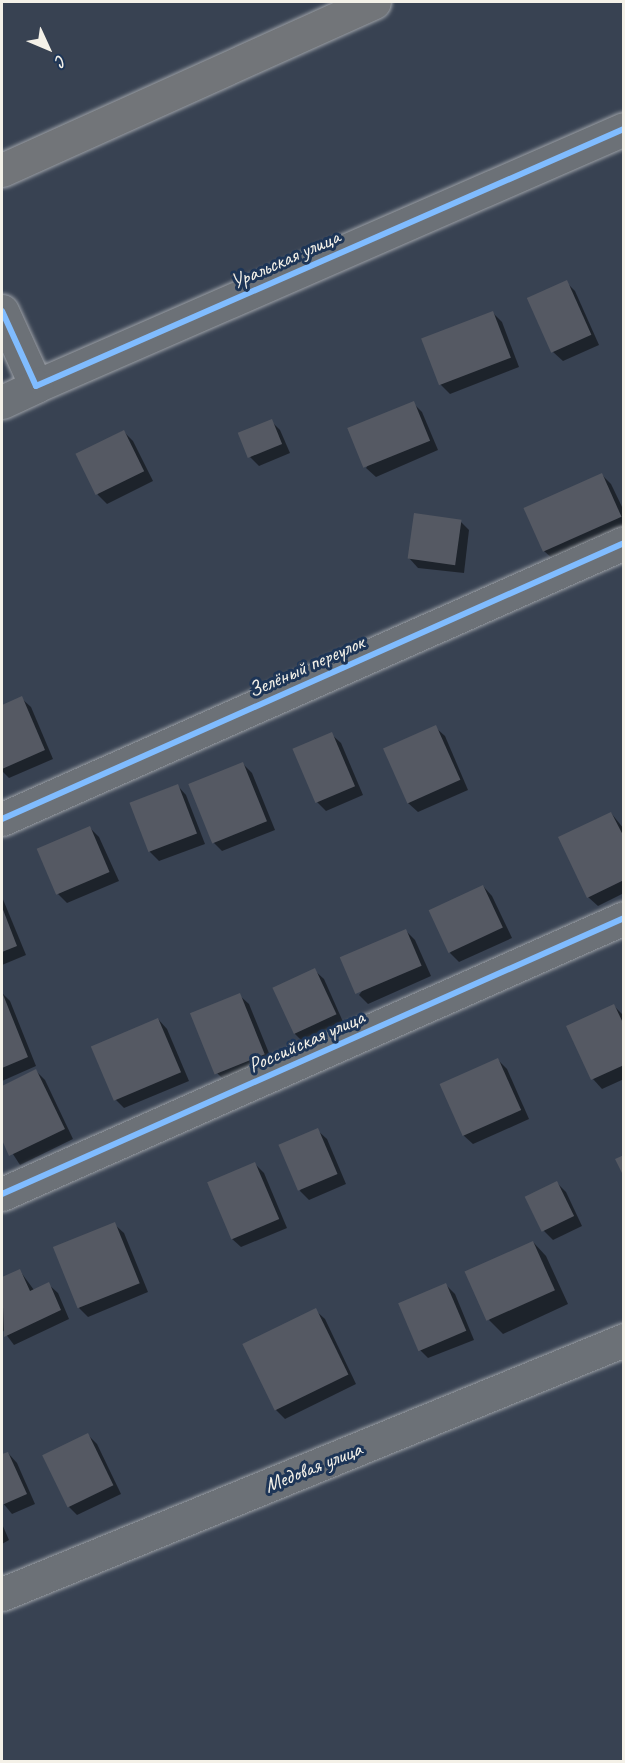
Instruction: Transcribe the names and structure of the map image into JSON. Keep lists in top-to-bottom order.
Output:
{
  "streets": {
    "street": [
      "Уральская улица",
      "Зелёный переулок",
      "Российская улица",
      "Медовая улица"
    ]
  },
  "north": "bottom right"
}
